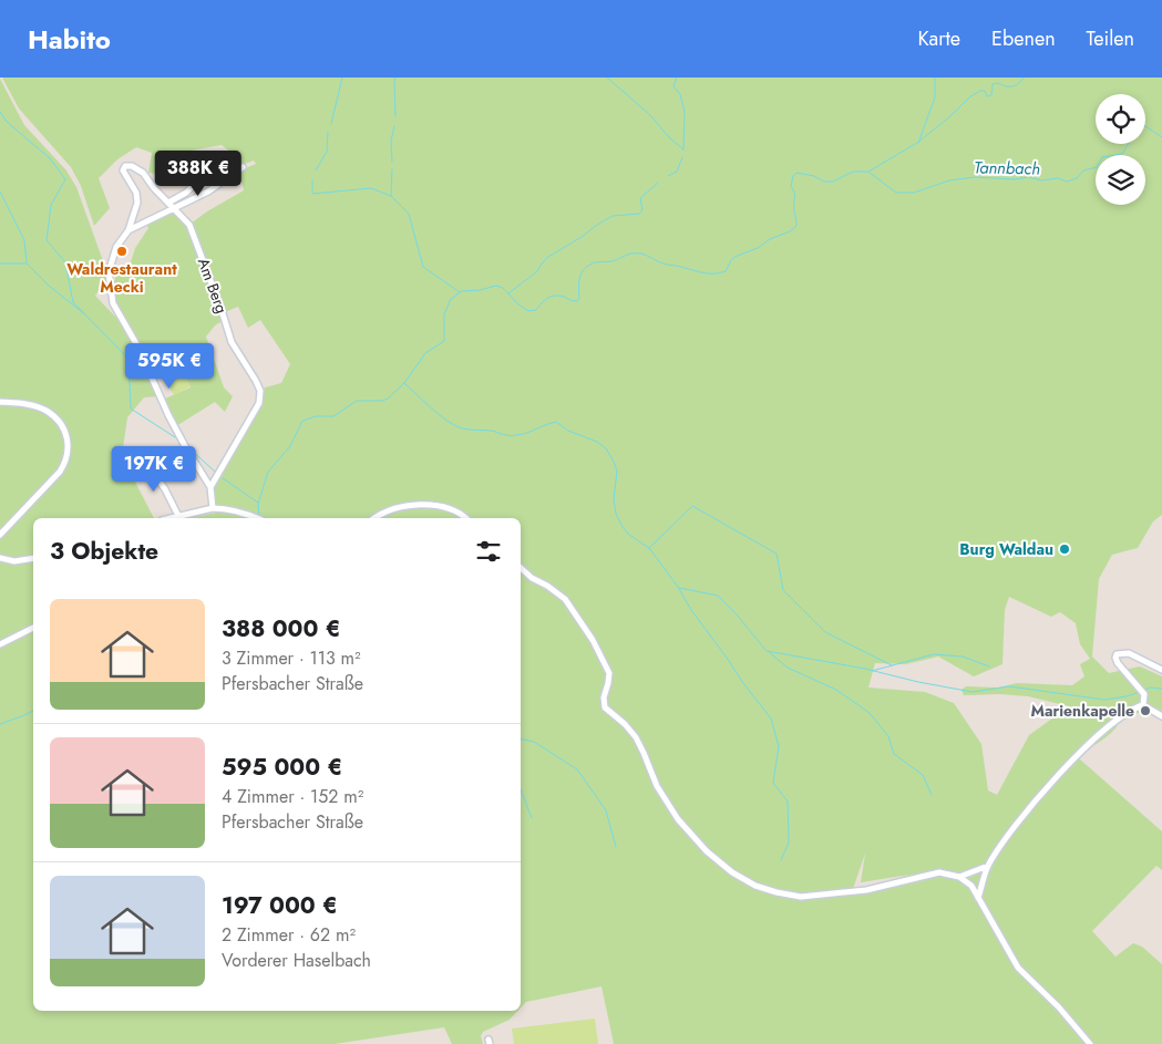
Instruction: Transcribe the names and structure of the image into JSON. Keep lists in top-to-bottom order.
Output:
{
  "streets": {
    "street": ["Am Berg"]
  },
  "water": ["Tannbach"],
  "places": ["Waldrestaurant Mecki", "Burg Waldau", "Marienkapelle"],
  "page": {
    "header": "Habito",
    "nav": ["Karte", "Ebenen", "Teilen"],
    "price": ["388K €", "595K €", "197K €"],
    "heading": "3 Objekte",
    "list": [
      {
        "name": "388 000 €",
        "note": "3 Zimmer · 113 m² · Pfersbacher Straße"
      },
      {
        "name": "595 000 €",
        "note": "4 Zimmer · 152 m² · Pfersbacher Straße"
      },
      {
        "name": "197 000 €",
        "note": "2 Zimmer · 62 m² · Vorderer Haselbach"
      }
    ]
  }
}
